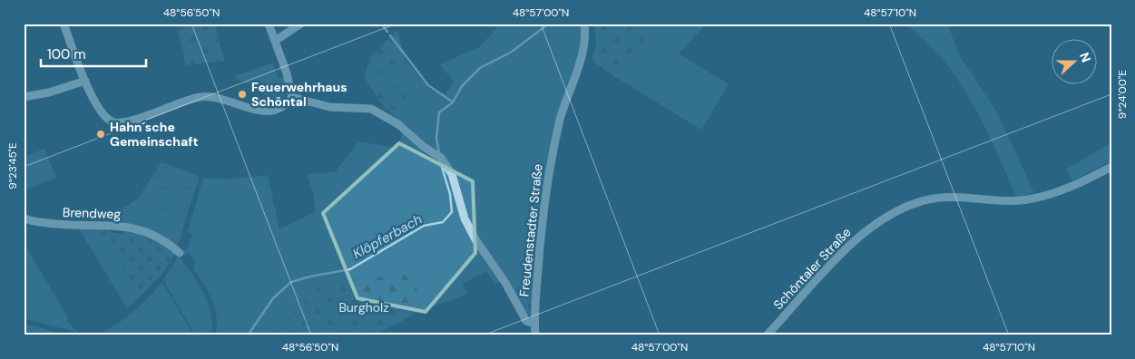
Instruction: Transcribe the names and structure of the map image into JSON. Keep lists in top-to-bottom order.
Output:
{
  "streets": {
    "street": ["Brendweg", "Freudenstadter Straße", "Schöntaler Straße"]
  },
  "water": ["Klöpferbach"],
  "parks": ["Burgholz"],
  "places": ["Feuerwehrhaus Schöntal", "Hahn´sche Gemeinschaft"],
  "scale_bar": "100 m",
  "north": "right",
  "coordinates": [
    "48°56'50\"N",
    "48°57'00\"N",
    "48°57'10\"N",
    "9°24'00\"E",
    "9°23'45\"E"
  ]
}
